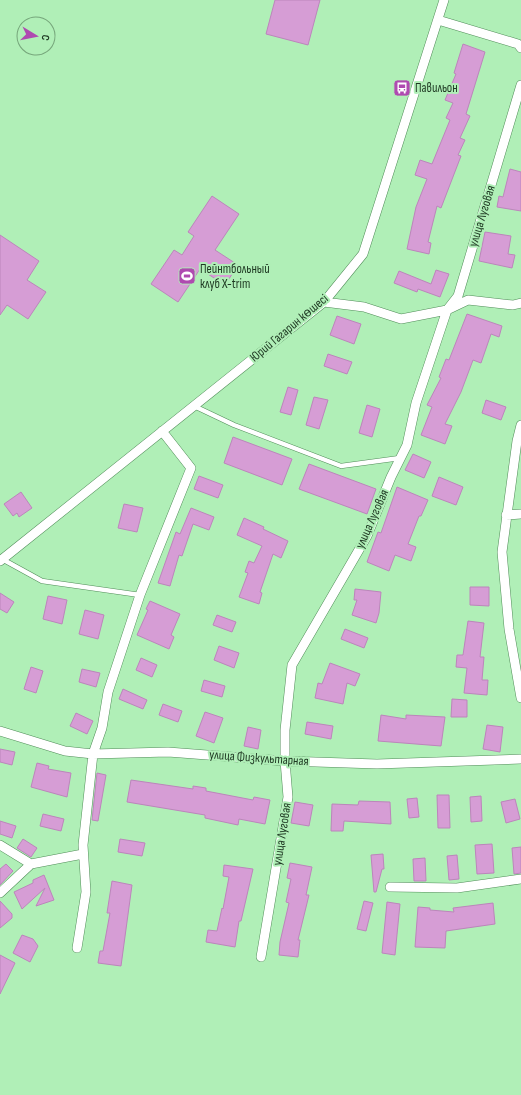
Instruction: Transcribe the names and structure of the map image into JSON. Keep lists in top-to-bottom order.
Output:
{
  "streets": {
    "street": ["улица Луговая", "Юрий Гагарин көшесі", "улица Физкультарная"]
  },
  "crossings": [
    ["улица Луговая", "улица Физкультарная"]
  ],
  "places": {
    "bus stop": ["Павильон"],
    "sports": ["Пейнтбольный клуб X-trim"]
  },
  "north": "right"
}
